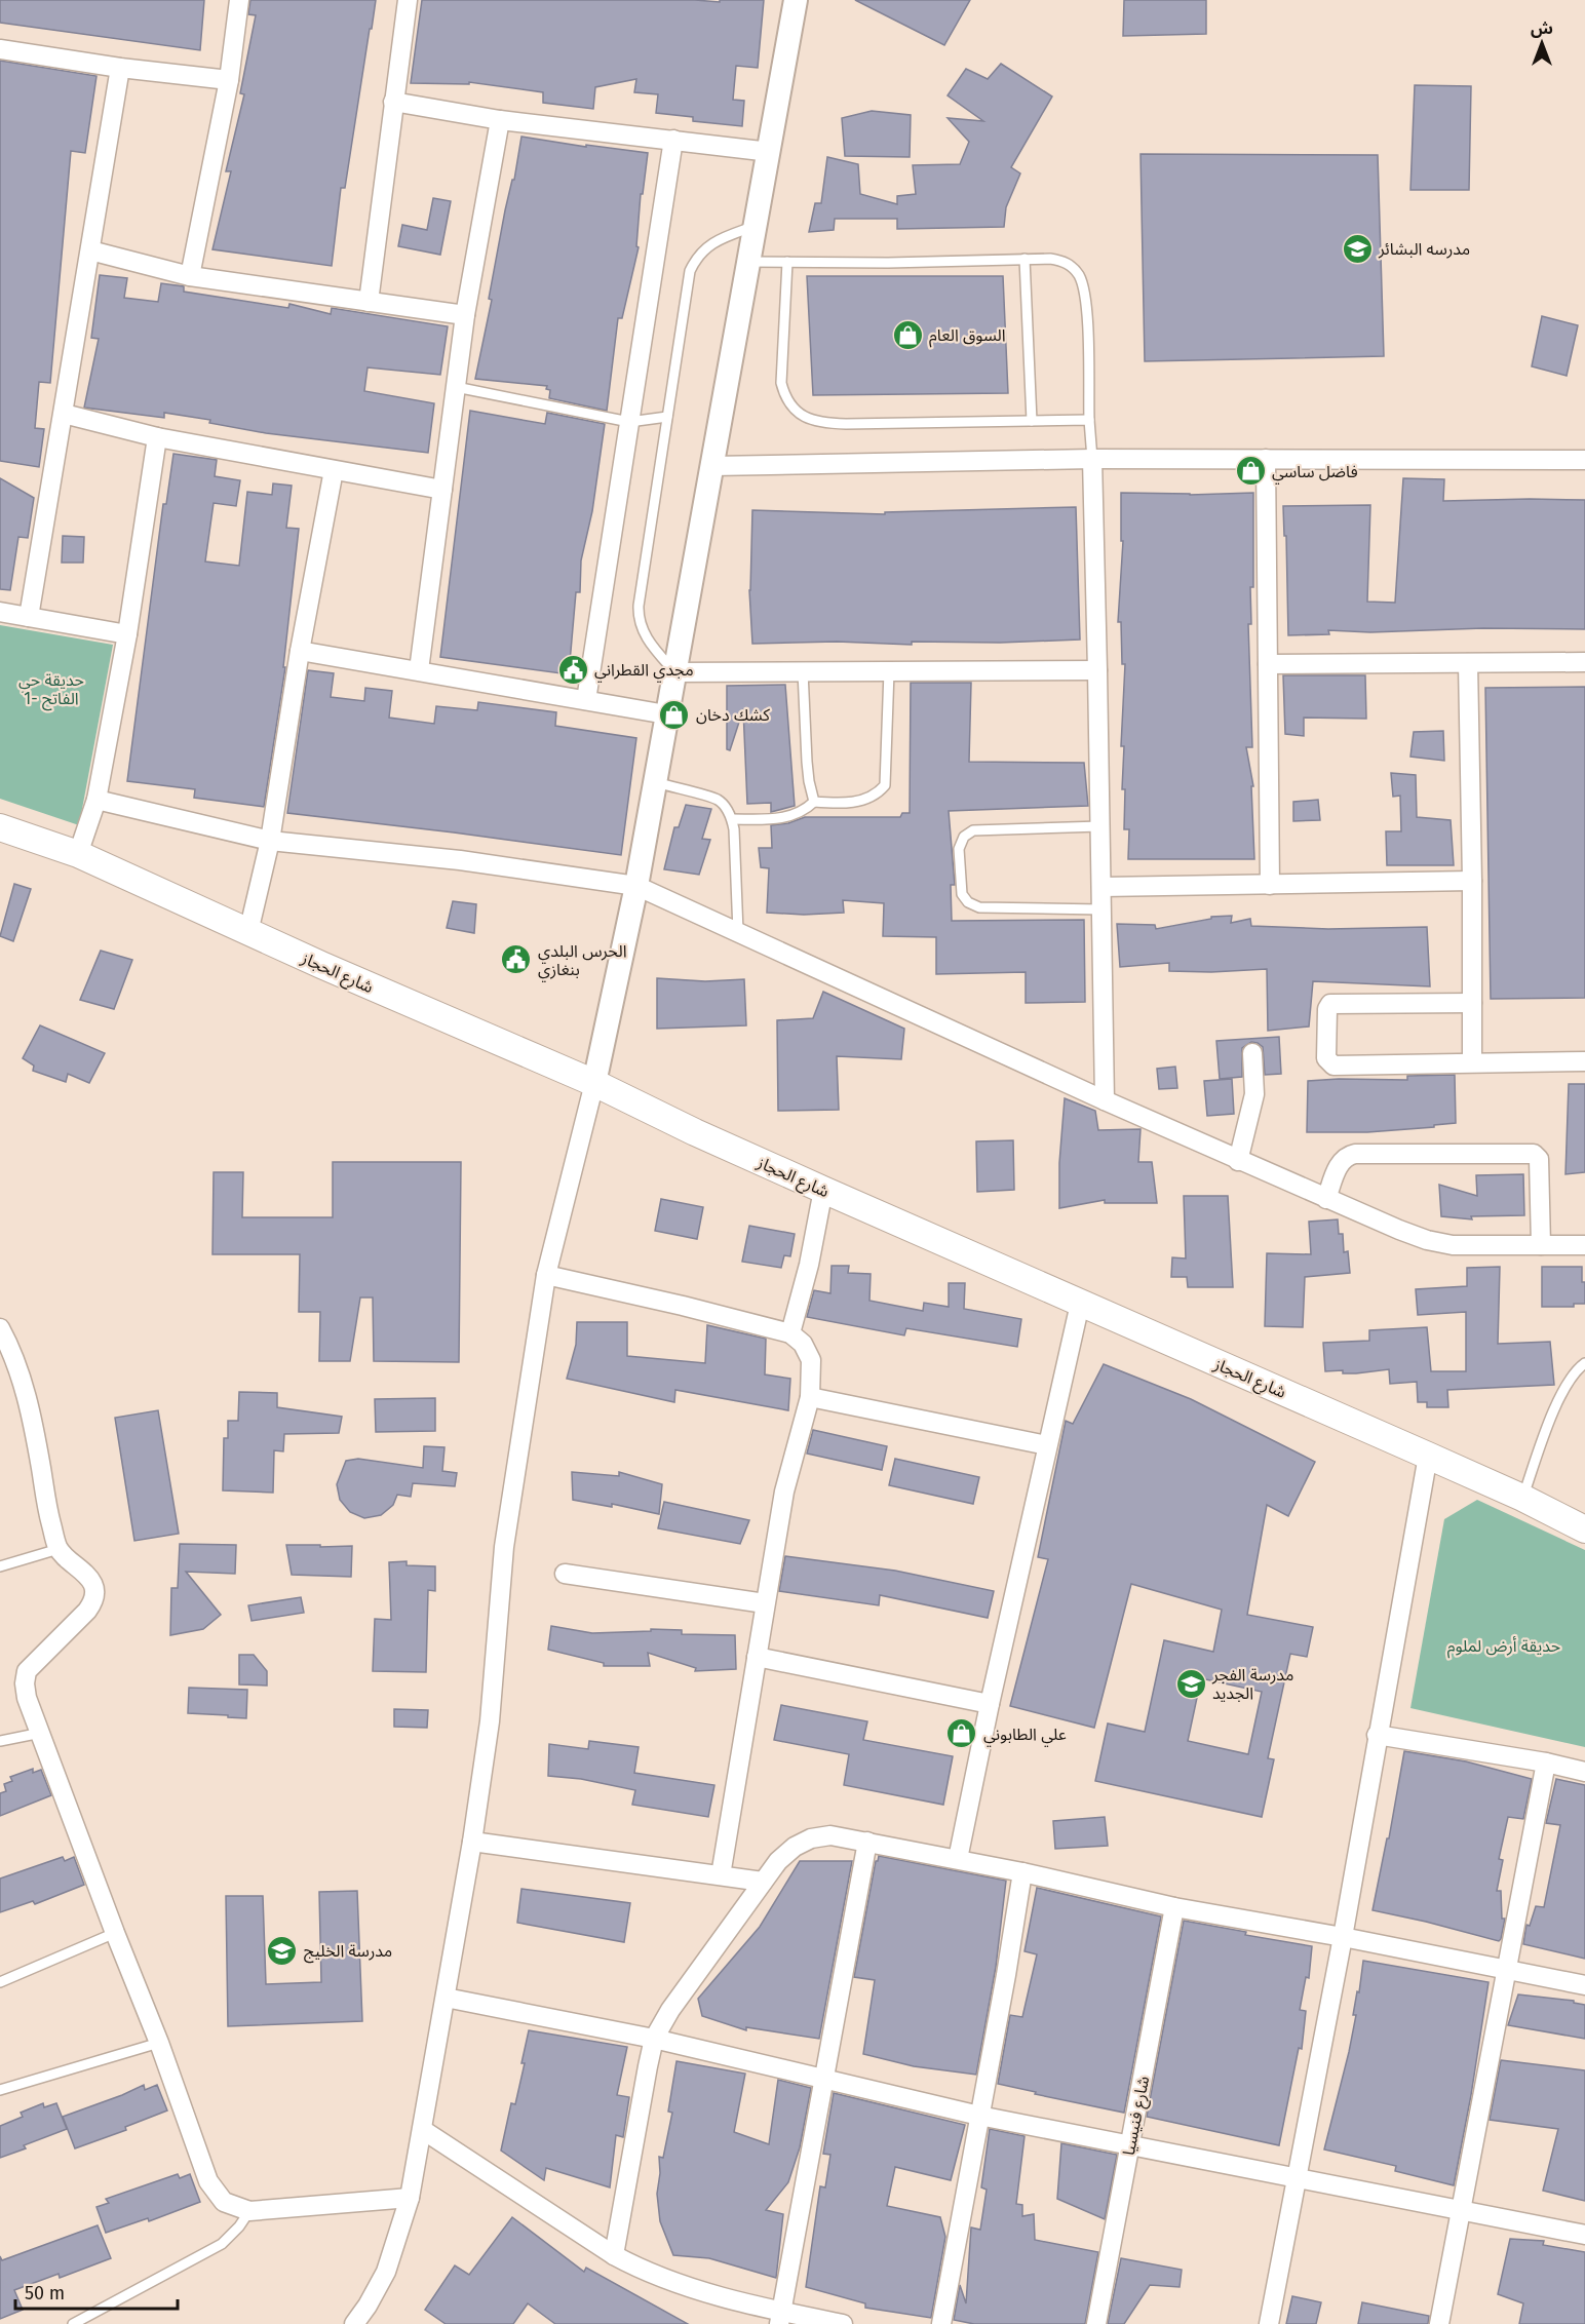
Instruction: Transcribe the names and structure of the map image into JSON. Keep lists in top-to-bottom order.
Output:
{
  "streets": {
    "main road": ["شارع الحجاز"],
    "street": ["شارع فنيسيا"]
  },
  "parks": ["حديقة حي الفاتح -1", "حديقة أرض لملوم"],
  "places": {
    "school or university": ["مدرسه البشائر", "مدرسة الفجر الجديد", "مدرسة الخليج"],
    "shop": [
      "السوق العام",
      "فاضل ساسي",
      "كشك دخان",
      "علي الطابوني"
    ],
    "public building": ["مجدي القطراني", "الحرس البلدي بنغازي"]
  },
  "scale_bar": "50 m",
  "north": "top"
}
